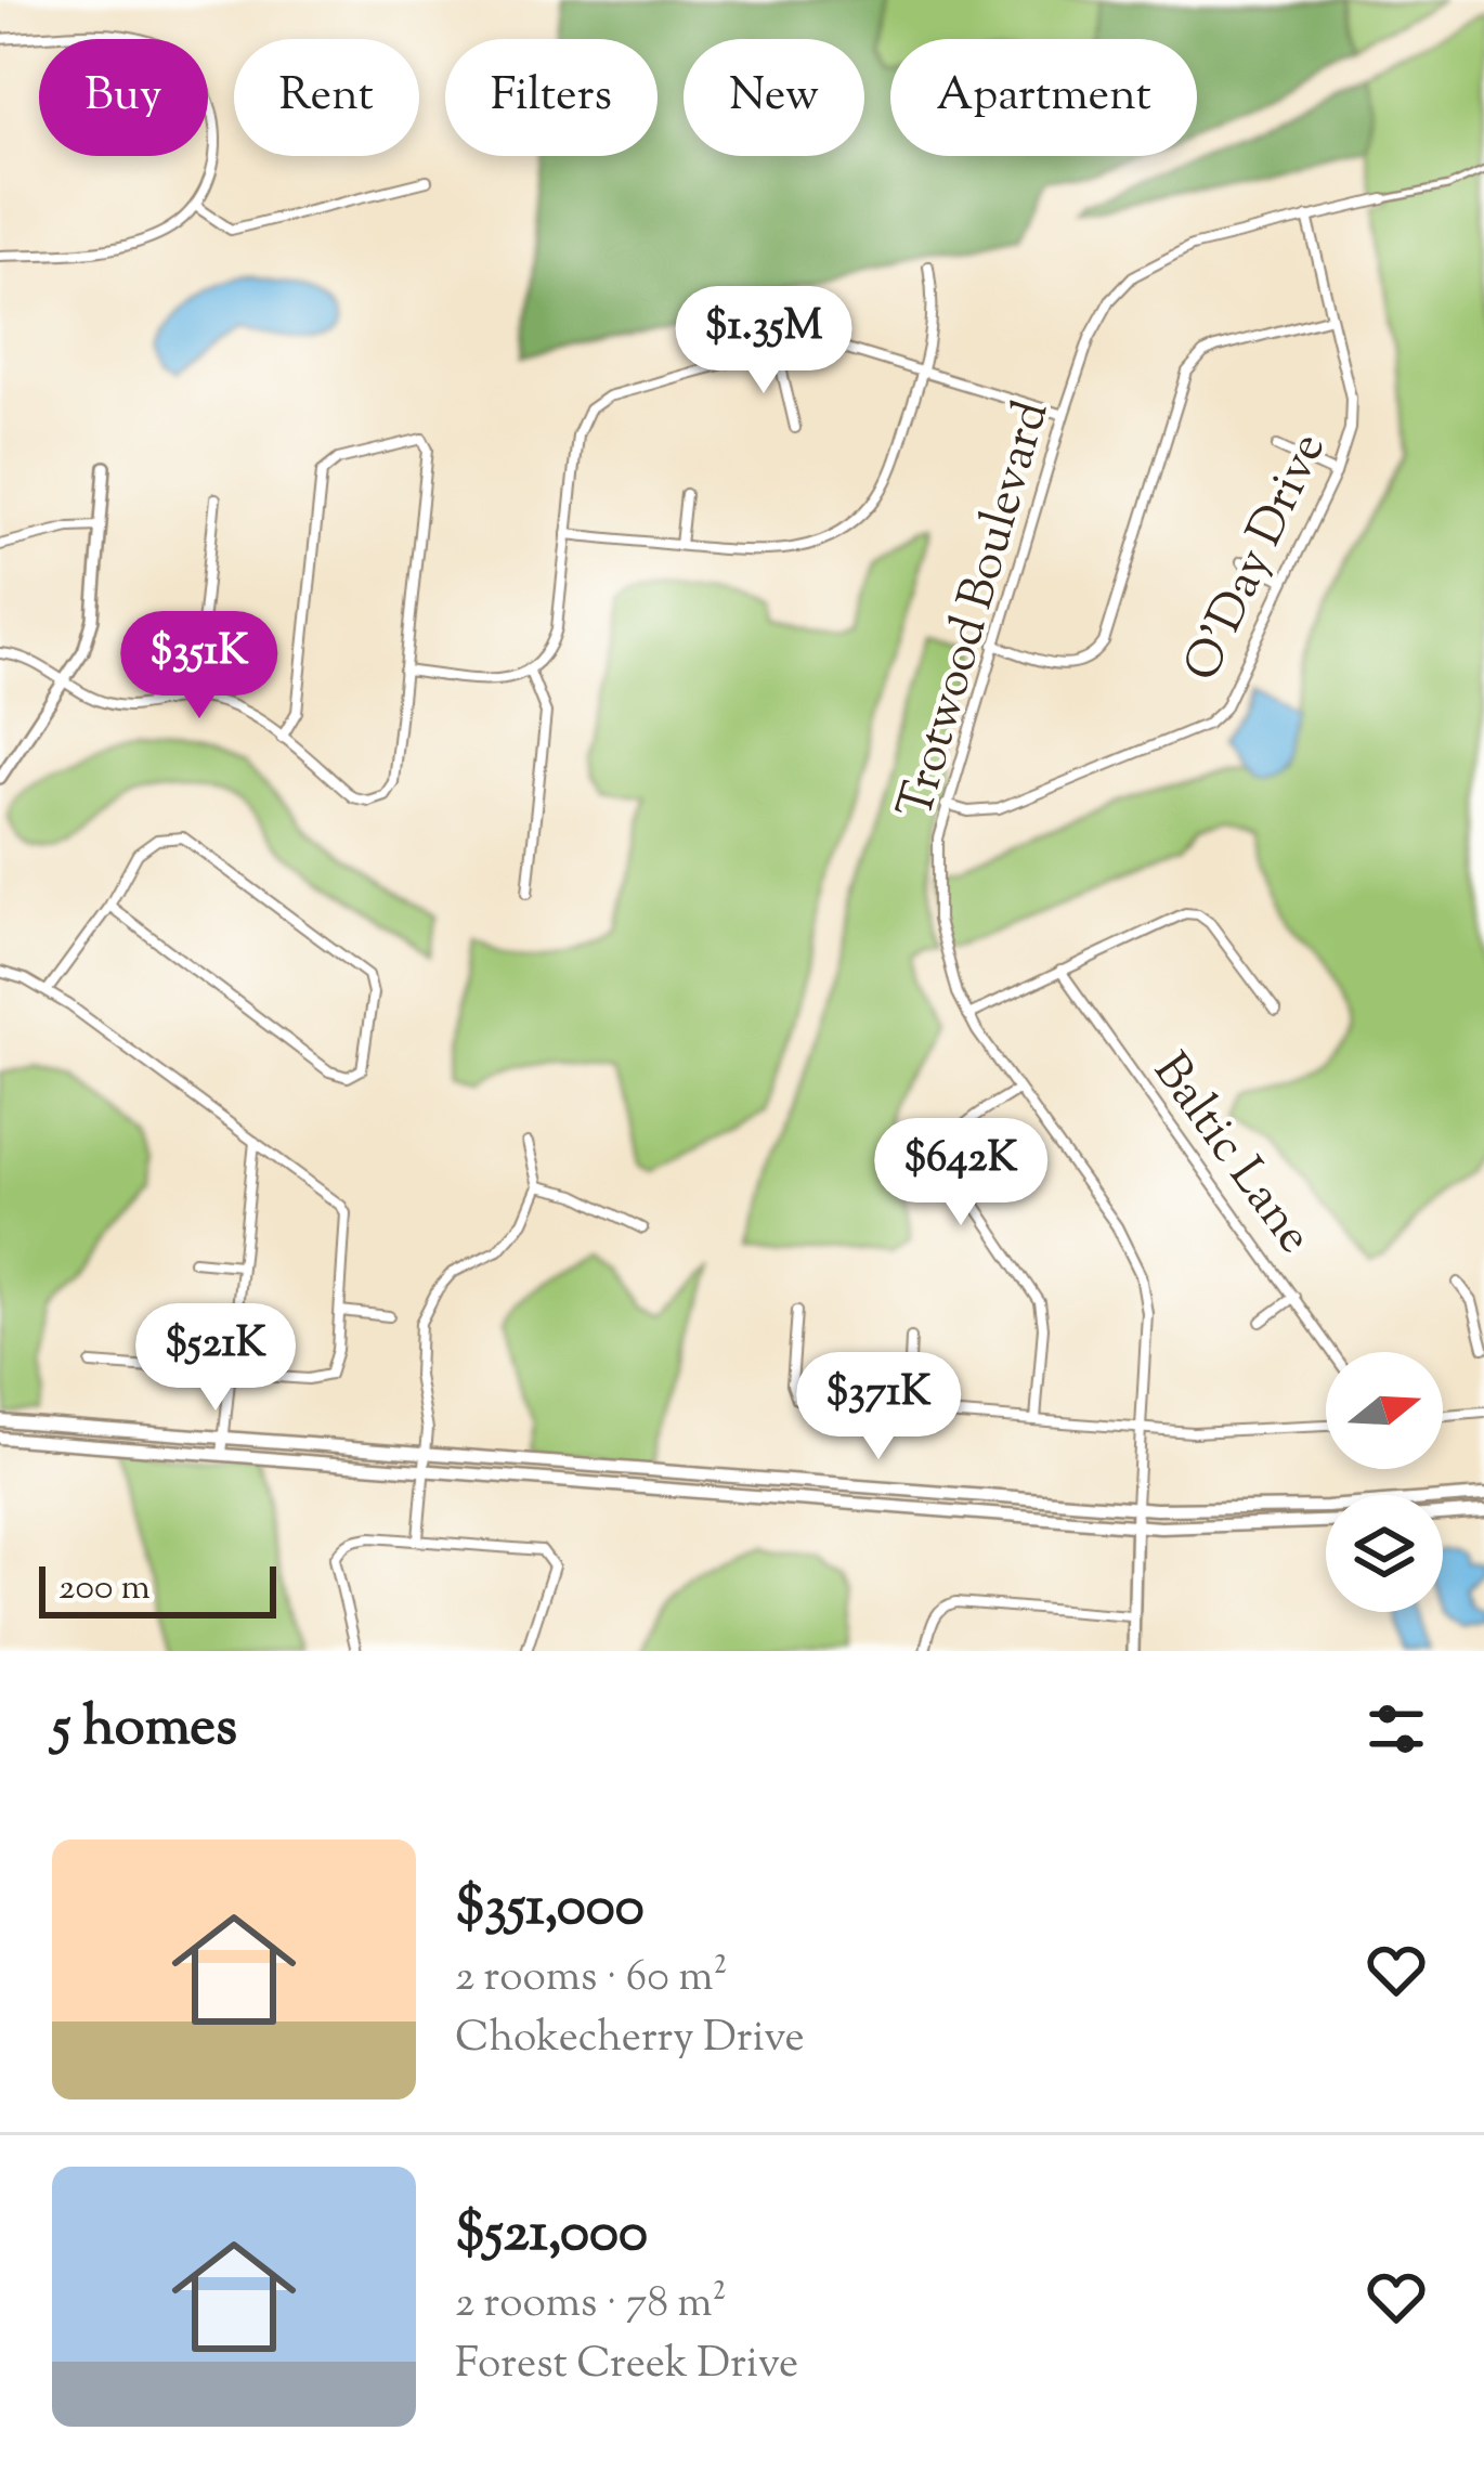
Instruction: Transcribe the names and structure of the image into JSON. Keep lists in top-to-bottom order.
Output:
{
  "streets": {
    "street": ["O'Day Drive", "Trotwood Boulevard", "Baltic Lane"]
  },
  "crossings": [
    ["O'Day Drive", "Trotwood Boulevard"]
  ],
  "scale_bar": "200 m",
  "north": "right",
  "page": {
    "chip": [
      "Buy",
      "Rent",
      "Filters",
      "New",
      "Apartment"
    ],
    "price": [
      "$1.35M",
      "$351K",
      "$642K",
      "$521K",
      "$371K"
    ],
    "scale": "200 m",
    "heading": "5 homes",
    "list": [
      {
        "name": "$351,000",
        "note": "2 rooms · 60 m² · Chokecherry Drive"
      },
      {
        "name": "$521,000",
        "note": "2 rooms · 78 m² · Forest Creek Drive"
      }
    ]
  }
}
